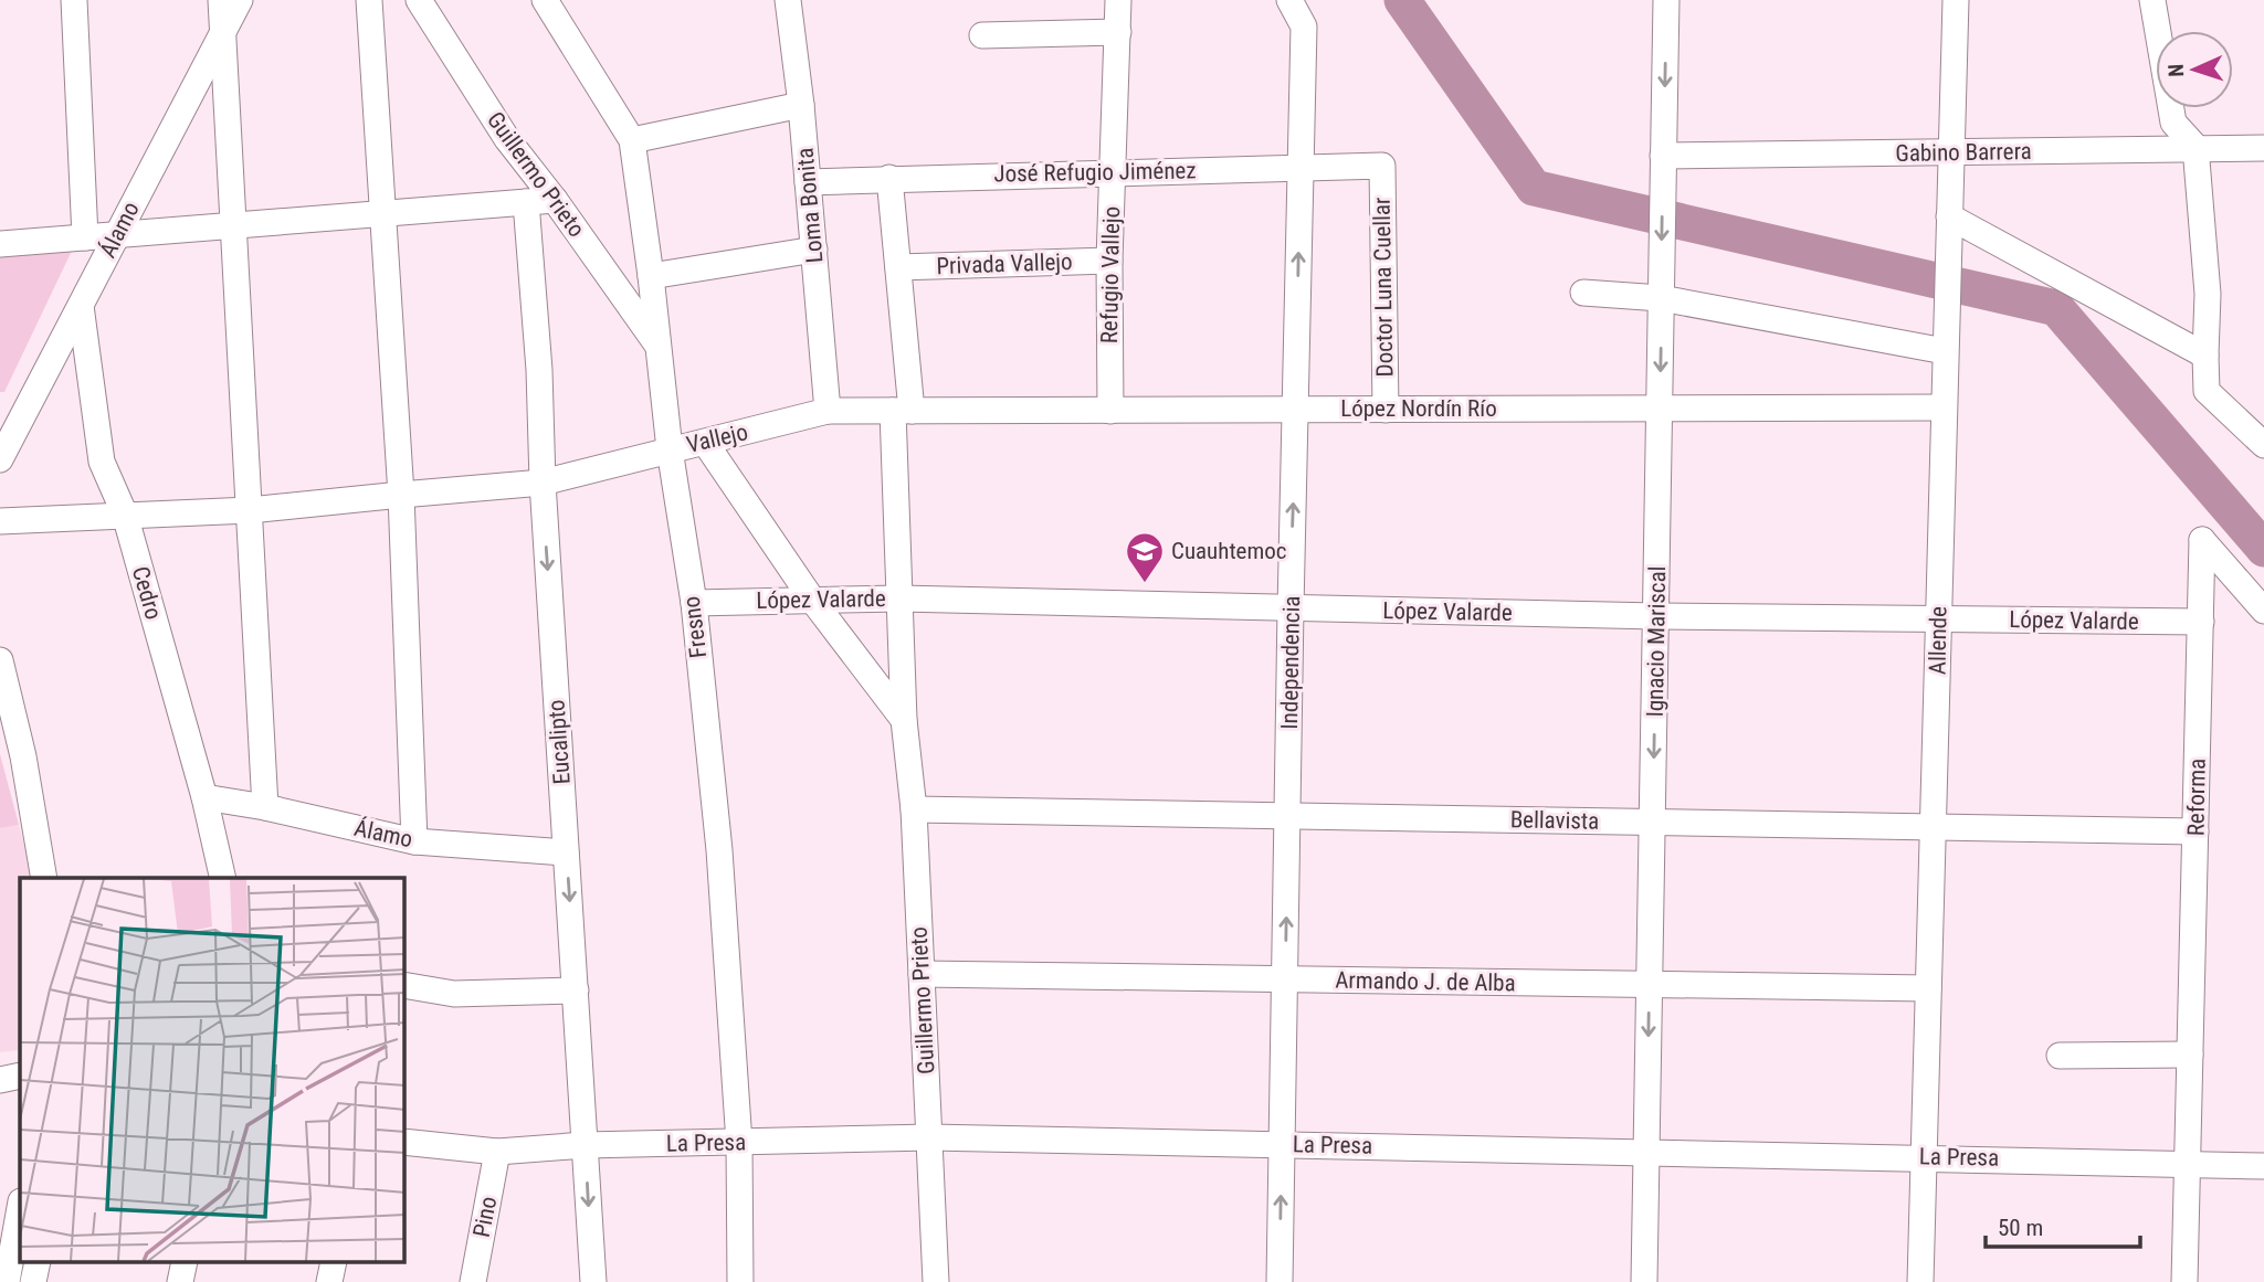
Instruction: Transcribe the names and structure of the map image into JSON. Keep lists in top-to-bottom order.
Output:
{
  "streets": {
    "street": [
      "Gabino Barrera",
      "José Refugio Jiménez",
      "Guillermo Prieto",
      "Loma Bonita",
      "Álamo",
      "Privada Vallejo",
      "Refugio Vallejo",
      "Doctor Luna Cuellar",
      "López Nordín Río",
      "Vallejo",
      "Cedro",
      "López Valarde",
      "Fresno",
      "Allende",
      "Ignacio Mariscal",
      "Independencia",
      "Eucalipto",
      "Reforma",
      "Bellavista",
      "Armando J. de Alba",
      "La Presa",
      "Pino"
    ]
  },
  "crossings": [
    ["Gabino Barrera", "Allende"],
    ["Gabino Barrera", "Ignacio Mariscal"],
    ["José Refugio Jiménez", "Guillermo Prieto"],
    ["José Refugio Jiménez", "Loma Bonita"],
    ["José Refugio Jiménez", "Refugio Vallejo"],
    ["José Refugio Jiménez", "Doctor Luna Cuellar"],
    ["José Refugio Jiménez", "Independencia"],
    ["Guillermo Prieto", "Privada Vallejo"],
    ["Guillermo Prieto", "López Nordín Río"],
    ["Guillermo Prieto", "Vallejo"],
    ["Guillermo Prieto", "López Valarde"],
    ["Guillermo Prieto", "Fresno"],
    ["Guillermo Prieto", "Bellavista"],
    ["Guillermo Prieto", "Armando J. de Alba"],
    ["Guillermo Prieto", "La Presa"],
    ["Loma Bonita", "Vallejo"],
    ["Álamo", "Cedro"],
    ["Álamo", "Eucalipto"],
    ["Privada Vallejo", "Refugio Vallejo"],
    ["Refugio Vallejo", "López Nordín Río"],
    ["Doctor Luna Cuellar", "López Nordín Río"],
    ["López Nordín Río", "Vallejo"],
    ["López Nordín Río", "Allende"],
    ["López Nordín Río", "Ignacio Mariscal"],
    ["López Nordín Río", "Independencia"],
    ["Vallejo", "Cedro"],
    ["Vallejo", "Fresno"],
    ["Vallejo", "Eucalipto"],
    ["López Valarde", "Fresno"],
    ["López Valarde", "Allende"],
    ["López Valarde", "Ignacio Mariscal"],
    ["López Valarde", "Independencia"],
    ["López Valarde", "Reforma"],
    ["Fresno", "La Presa"],
    ["Allende", "Bellavista"],
    ["Allende", "Armando J. de Alba"],
    ["Allende", "La Presa"],
    ["Ignacio Mariscal", "Bellavista"],
    ["Ignacio Mariscal", "Armando J. de Alba"],
    ["Ignacio Mariscal", "La Presa"],
    ["Independencia", "Bellavista"],
    ["Independencia", "Armando J. de Alba"],
    ["Independencia", "La Presa"],
    ["Eucalipto", "La Presa"],
    ["Reforma", "Bellavista"],
    ["Reforma", "La Presa"],
    ["La Presa", "Pino"]
  ],
  "one_way": ["Ignacio Mariscal", "Independencia"],
  "places": {
    "school or university": ["Cuauhtemoc"]
  },
  "scale_bar": "50 m",
  "north": "left"
}
